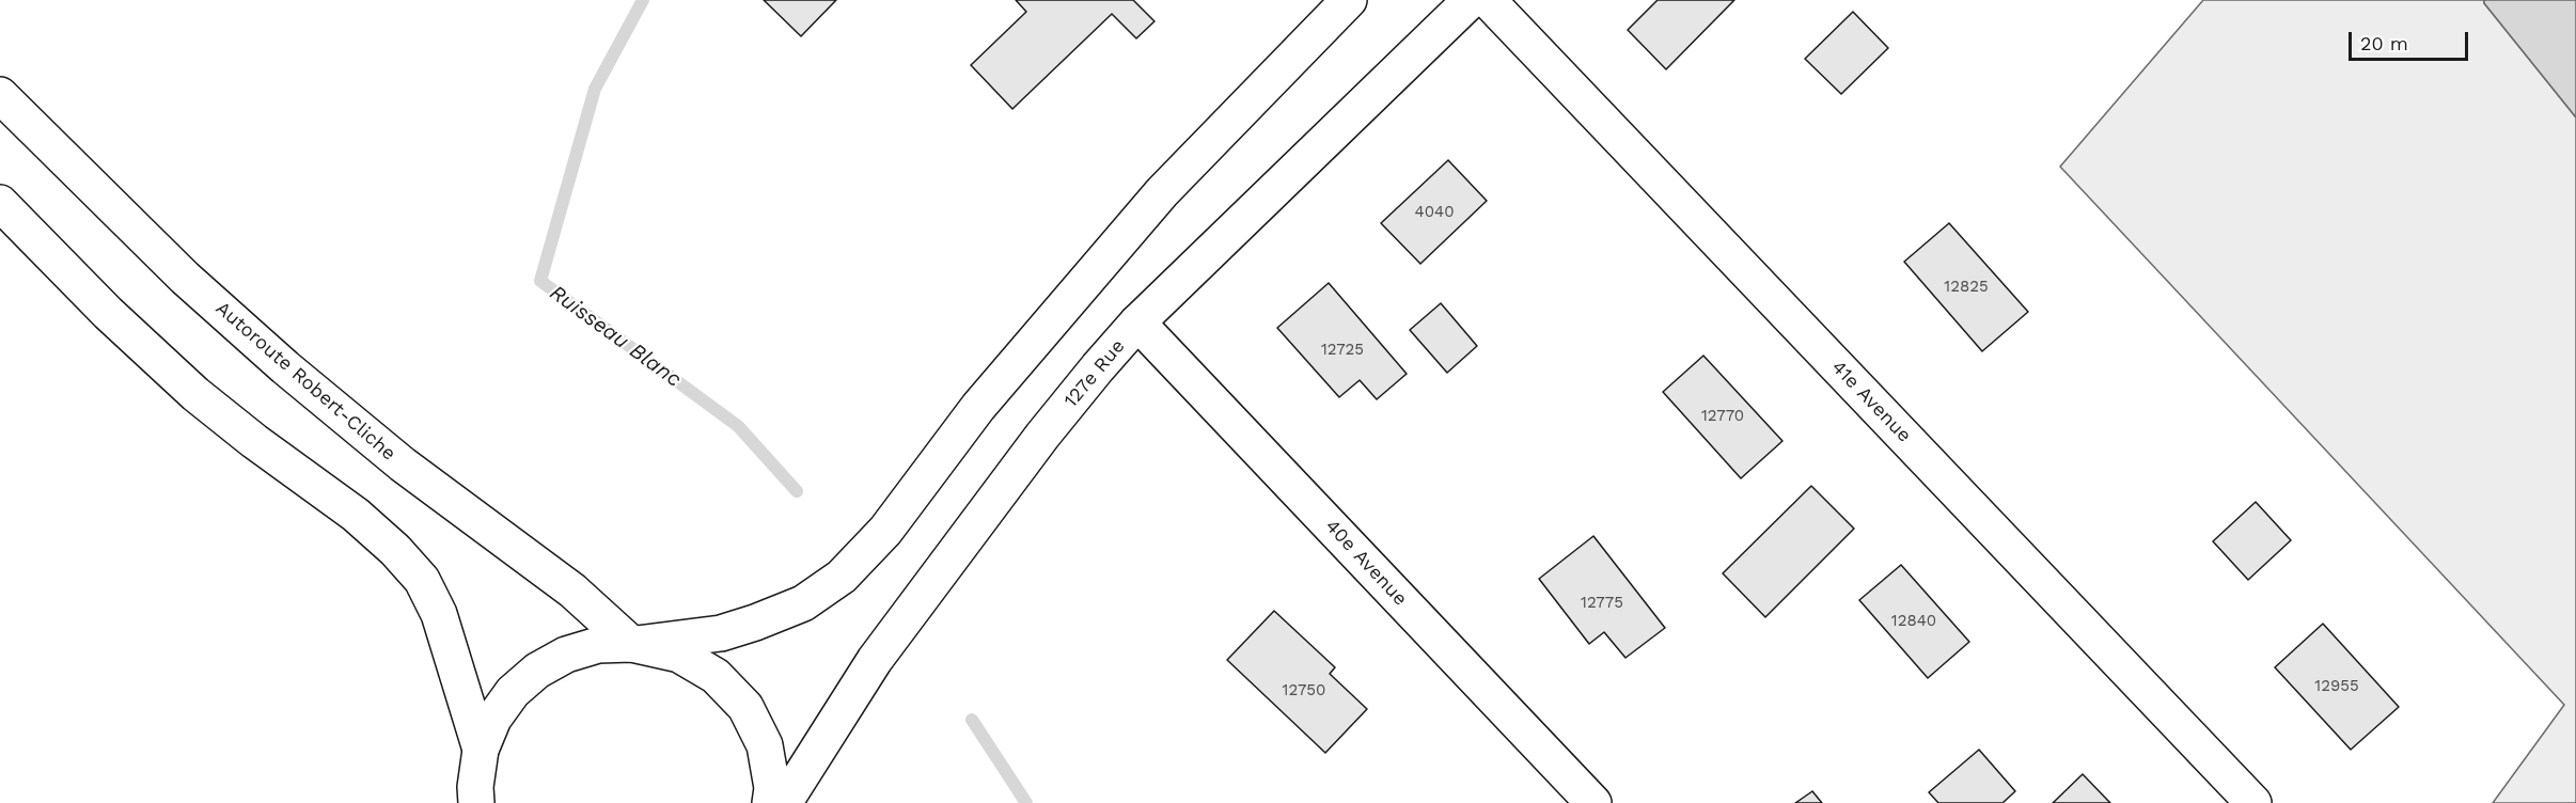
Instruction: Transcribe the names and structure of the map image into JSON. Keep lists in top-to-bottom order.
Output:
{
  "streets": {
    "main road": [
      "127e Rue",
      "Autoroute Robert-Cliche",
      "41e Avenue",
      "40e Avenue"
    ]
  },
  "crossings": [
    ["127e Rue", "40e Avenue"]
  ],
  "water": ["Ruisseau Blanc"],
  "house_numbers": [
    "4040",
    "12825",
    "12725",
    "12770",
    "12775",
    "12840",
    "12955",
    "12750"
  ],
  "scale_bar": "20 m"
}
